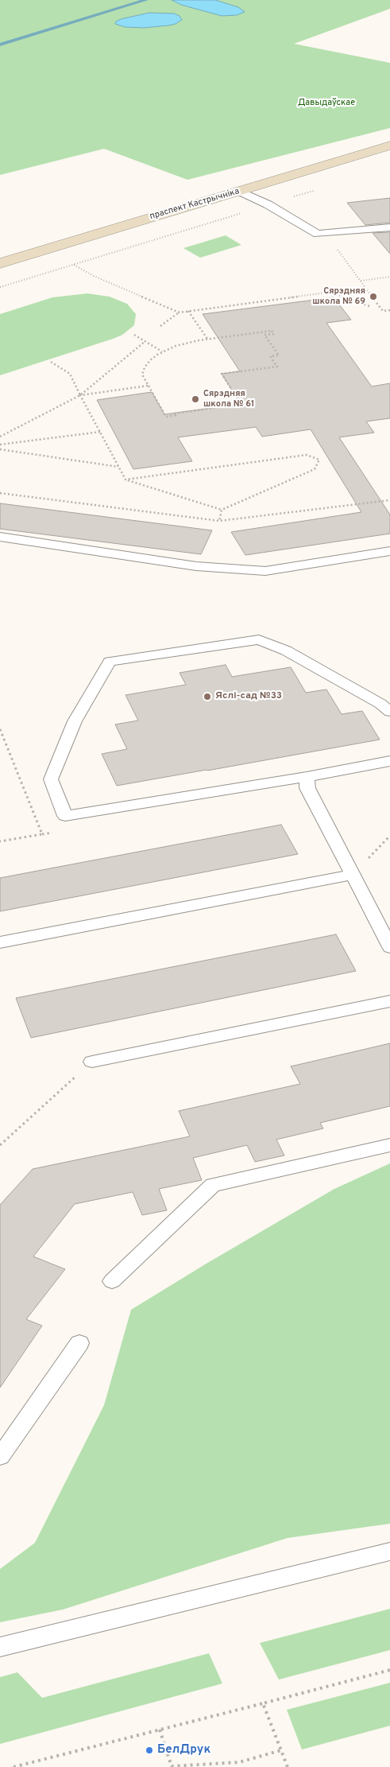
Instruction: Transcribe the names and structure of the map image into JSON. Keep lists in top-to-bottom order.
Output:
{
  "streets": {
    "main road": ["праспект Кастрычніка"]
  },
  "parks": ["Давыдаўскае"],
  "places": [
    "Сярэдняя школа № 69",
    "Сярэдняя школа № 61",
    "Яслі-сад №33",
    "БелДрук"
  ]
}
